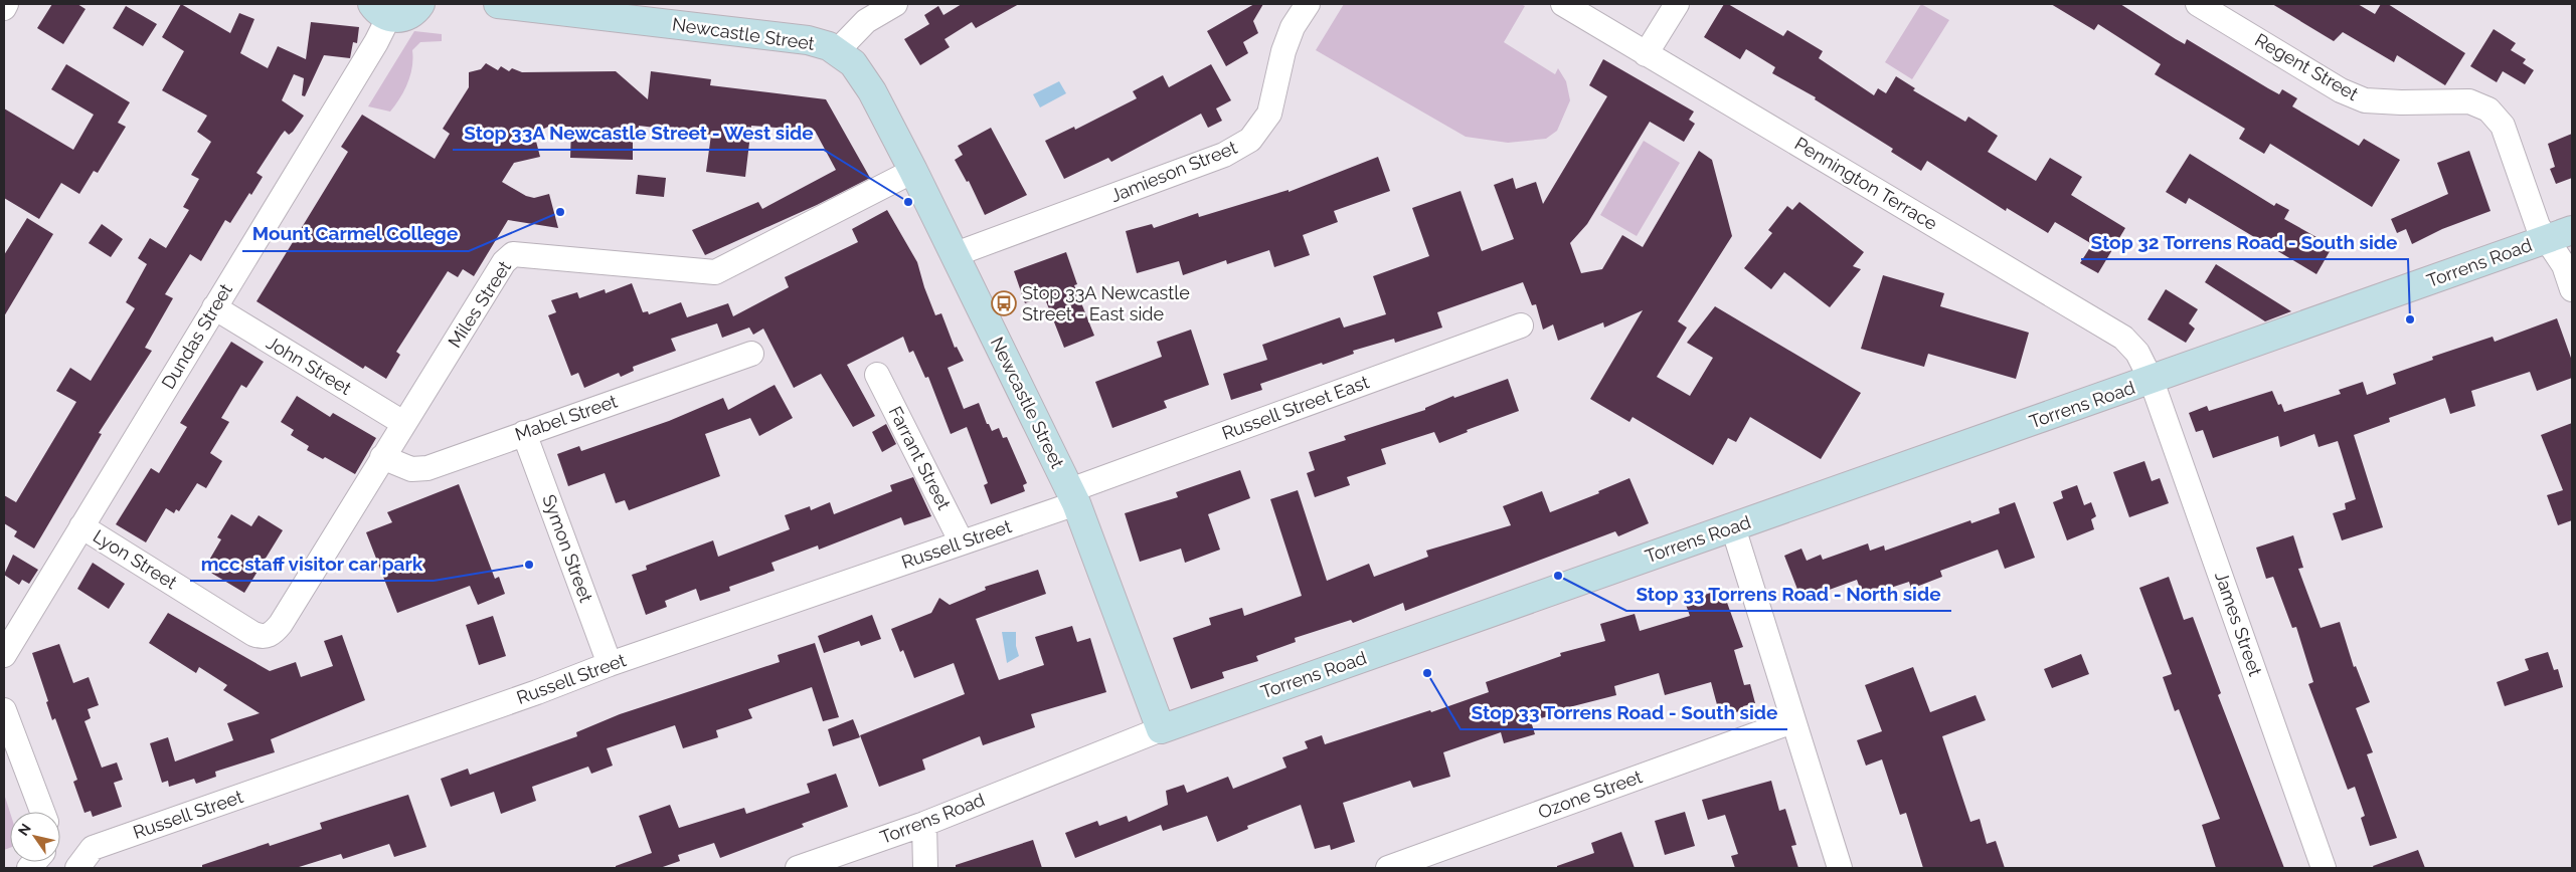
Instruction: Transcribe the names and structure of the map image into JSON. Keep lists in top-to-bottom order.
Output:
{
  "streets": {
    "street": [
      "Newcastle Street",
      "Regent Street",
      "Jamieson Street",
      "Pennington Terrace",
      "Torrens Road",
      "Miles Street",
      "Dundas Street",
      "John Street",
      "Russell Street East",
      "Mabel Street",
      "Farrant Street",
      "Russell Street",
      "Symon Street",
      "Lyon Street",
      "James Street",
      "Ozone Street"
    ]
  },
  "crossings": [
    ["Newcastle Street", "Jamieson Street"],
    ["Newcastle Street", "Torrens Road"],
    ["Newcastle Street", "Miles Street"],
    ["Newcastle Street", "Russell Street East"],
    ["Newcastle Street", "Russell Street"],
    ["Regent Street", "Torrens Road"],
    ["Pennington Terrace", "Torrens Road"],
    ["Pennington Terrace", "James Street"],
    ["Torrens Road", "James Street"],
    ["Miles Street", "John Street"],
    ["Miles Street", "Mabel Street"],
    ["Miles Street", "Lyon Street"],
    ["Dundas Street", "John Street"],
    ["Dundas Street", "Lyon Street"],
    ["Russell Street East", "Russell Street"],
    ["Mabel Street", "Symon Street"],
    ["Farrant Street", "Russell Street"],
    ["Russell Street", "Symon Street"]
  ],
  "places": {
    "other": [
      "Stop 33A Newcastle Street - West side",
      "Mount Carmel College",
      "Stop 32 Torrens Road - South side",
      "mcc staff visitor car park",
      "Stop 33 Torrens Road - North side",
      "Stop 33 Torrens Road - South side"
    ],
    "bus stop": ["Stop 33A Newcastle Street - East side"]
  },
  "north": "top left"
}
